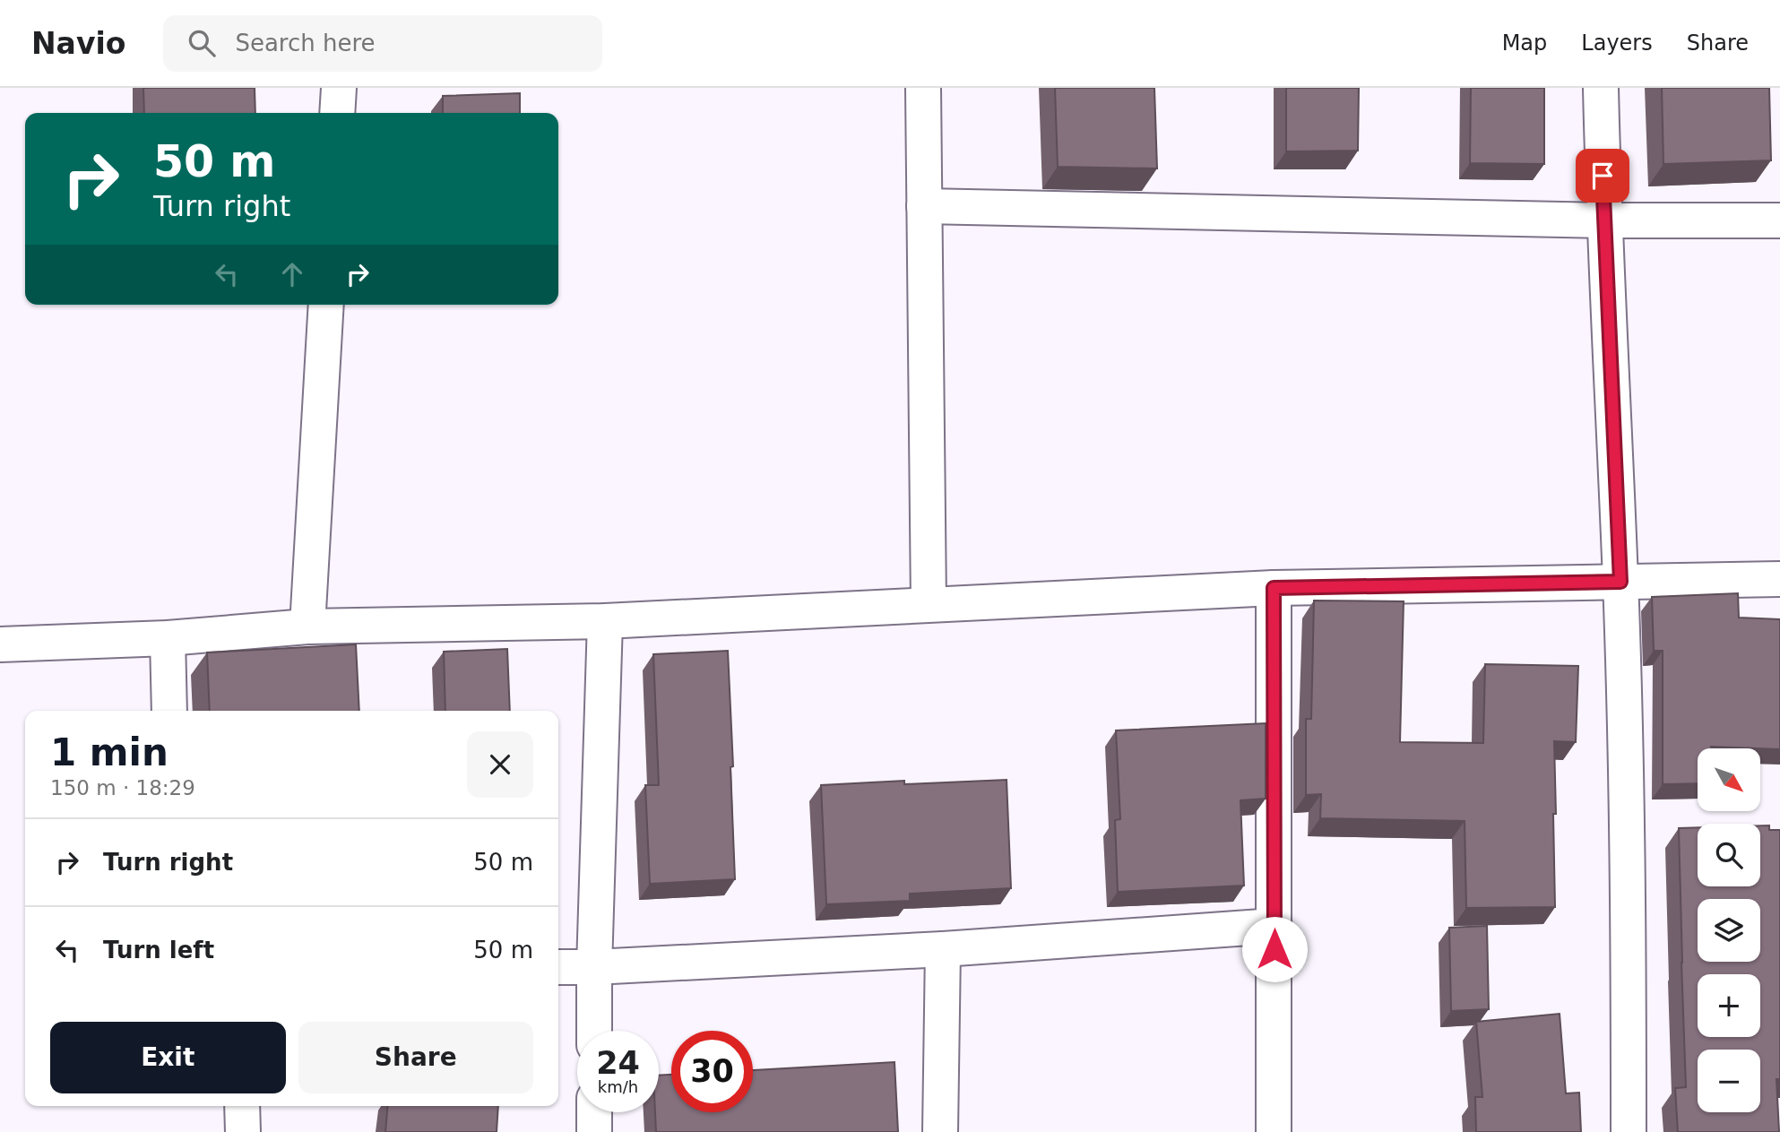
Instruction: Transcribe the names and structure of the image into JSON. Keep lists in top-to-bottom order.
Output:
{
  "north": "bottom right",
  "page": {
    "header": "Navio",
    "search": "Search here",
    "nav": ["Map", "Layers", "Share"],
    "turn": ["50 m", "Turn right"],
    "heading": ["1 min", "150 m · 18:29"],
    "map_buttons": ["+", "−"],
    "list": [
      {
        "name": "Turn right",
        "value": "50 m"
      },
      {
        "name": "Turn left",
        "value": "50 m"
      }
    ],
    "buttons": ["Exit", "Share"],
    "speed": "24 km/h",
    "limit": "30"
  }
}
